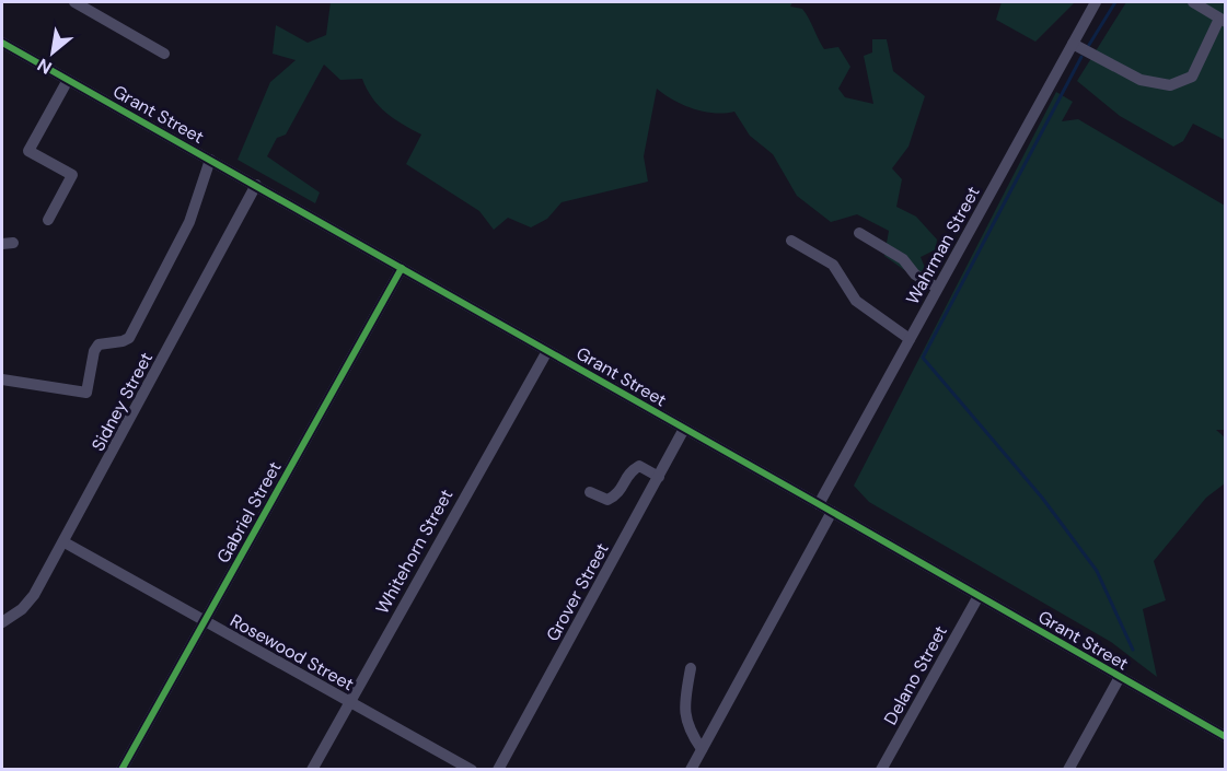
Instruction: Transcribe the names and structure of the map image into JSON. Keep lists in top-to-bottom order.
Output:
{
  "streets": {
    "street": [
      "Grant Street",
      "Wahrman Street",
      "Sidney Street",
      "Gabriel Street",
      "Whitehorn Street",
      "Grover Street",
      "Rosewood Street",
      "Delano Street"
    ]
  },
  "crossings": [
    ["Grant Street", "Wahrman Street"],
    ["Grant Street", "Sidney Street"],
    ["Grant Street", "Gabriel Street"],
    ["Grant Street", "Whitehorn Street"],
    ["Grant Street", "Grover Street"],
    ["Grant Street", "Delano Street"],
    ["Sidney Street", "Rosewood Street"],
    ["Gabriel Street", "Rosewood Street"],
    ["Whitehorn Street", "Rosewood Street"]
  ],
  "north": "bottom left"
}
